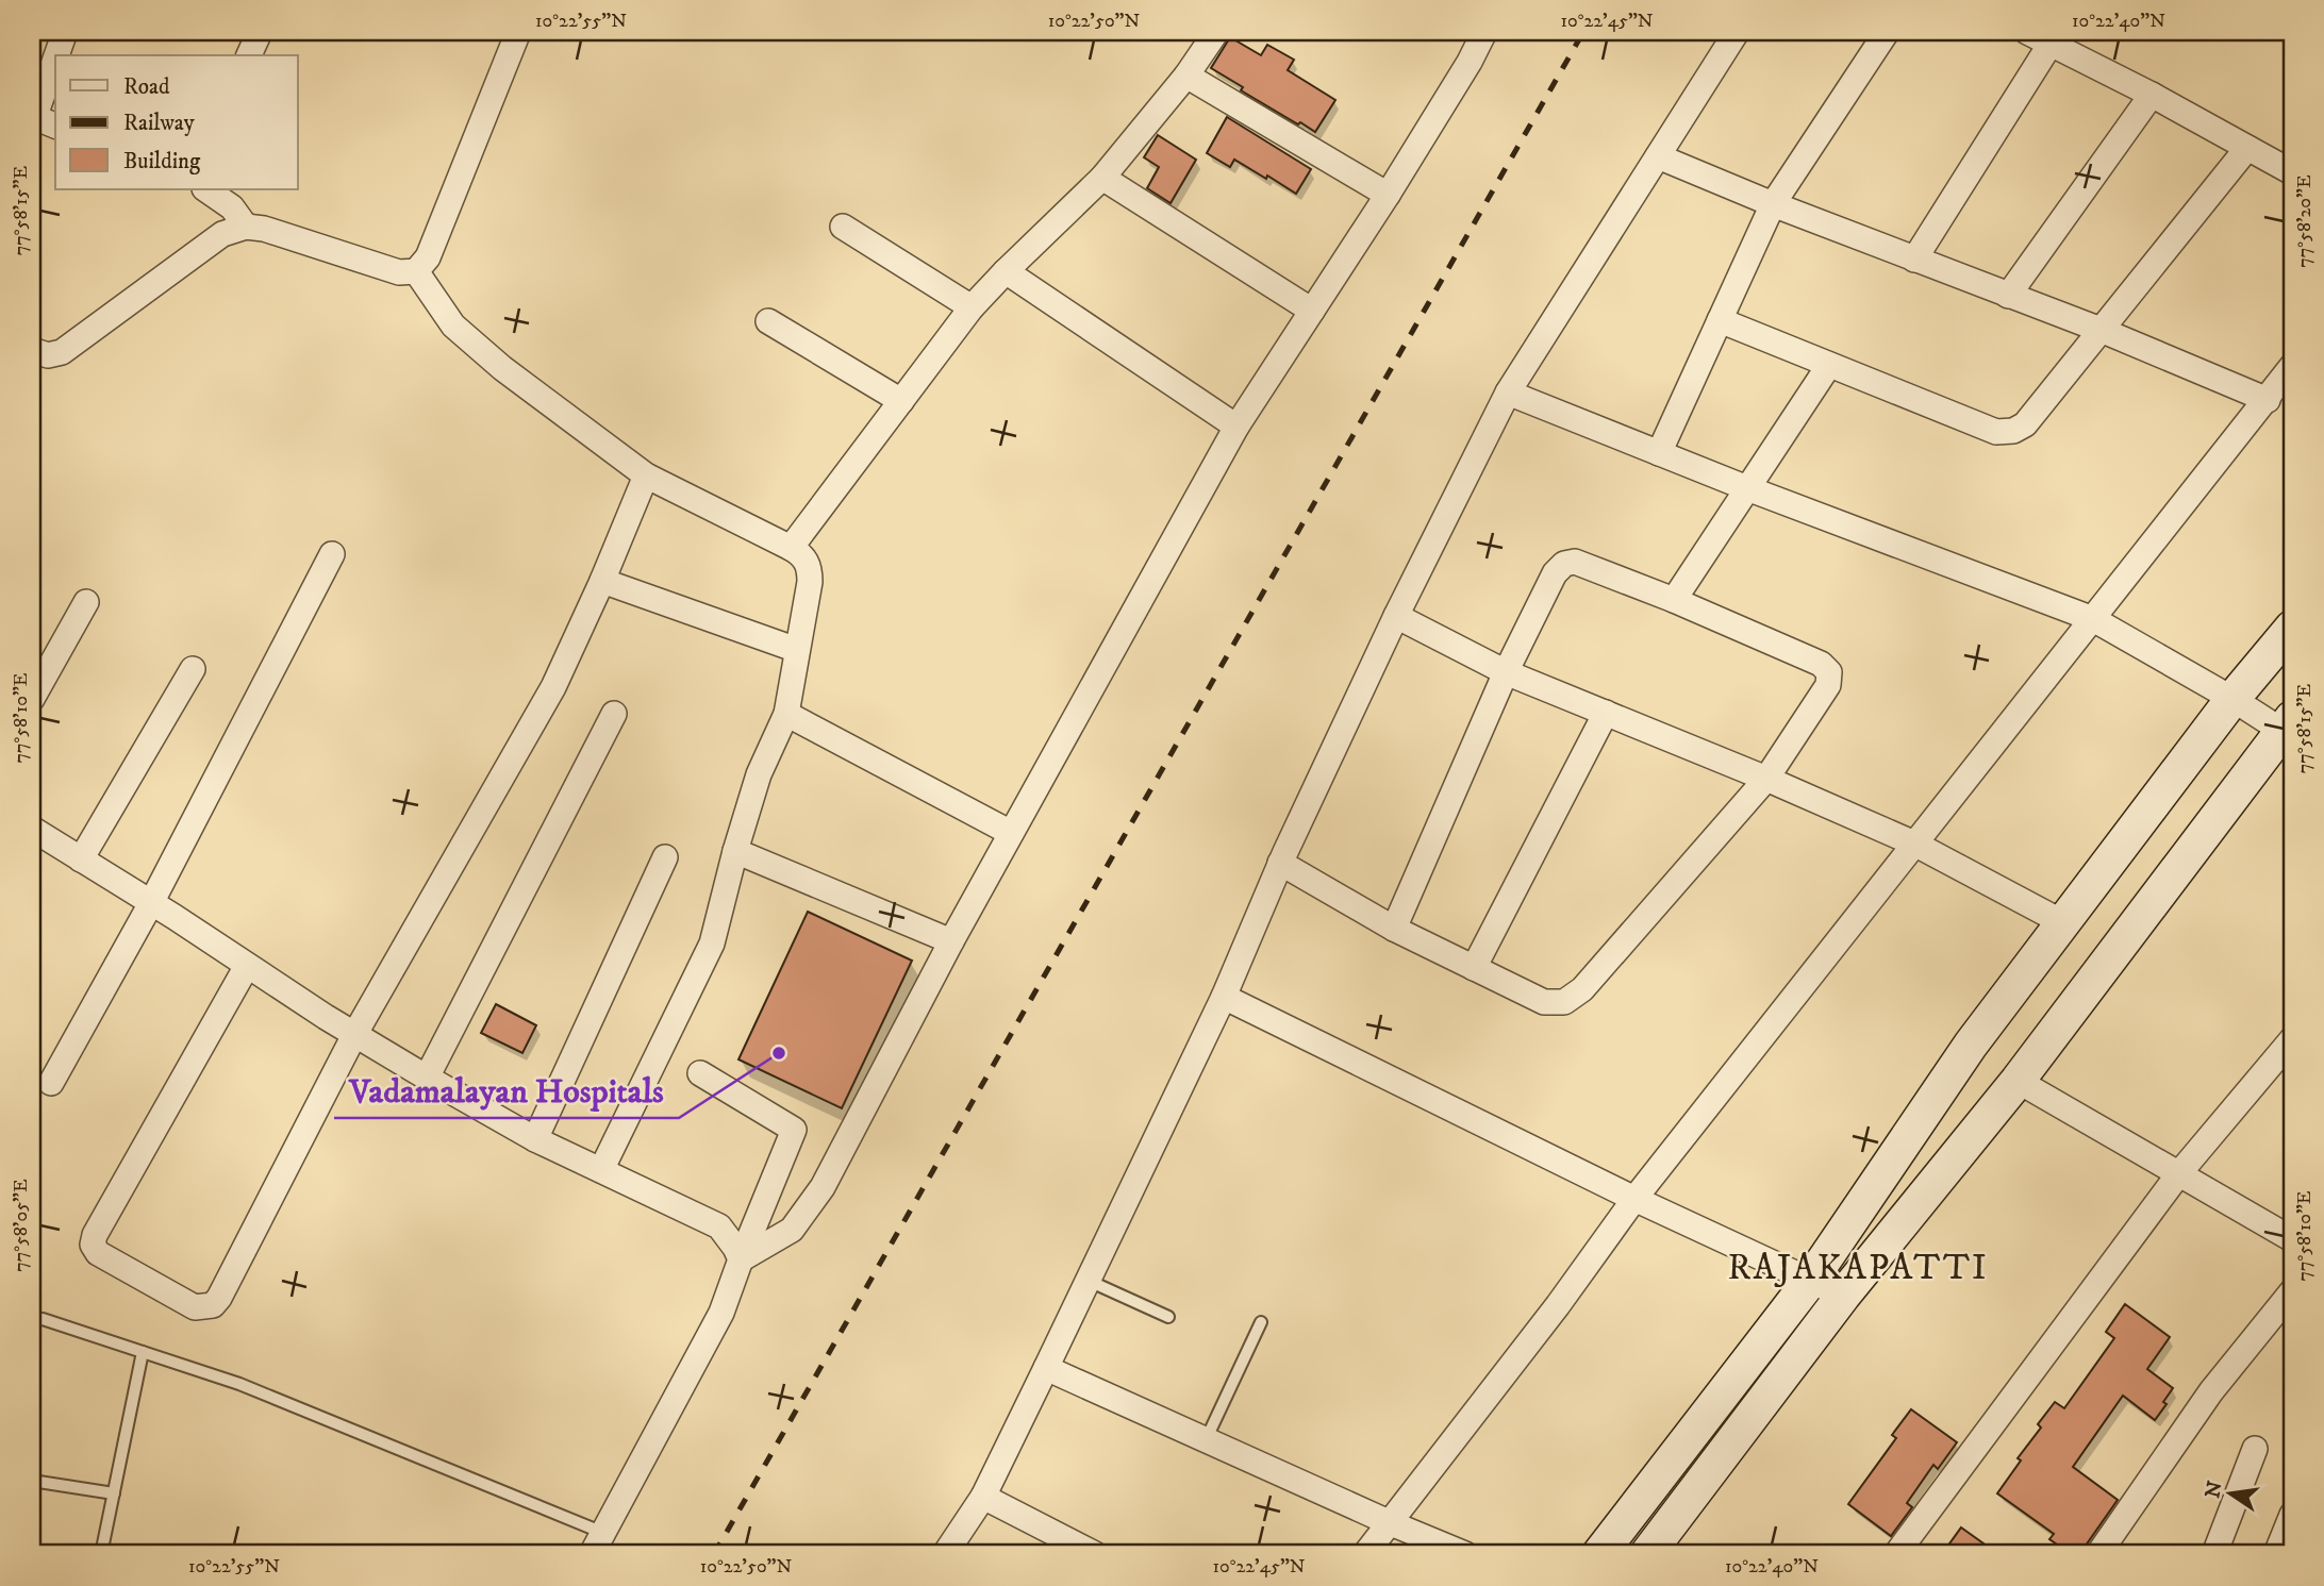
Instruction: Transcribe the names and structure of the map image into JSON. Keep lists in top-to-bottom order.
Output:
{
  "districts": ["RAJAKAPATTI"],
  "places": ["Vadamalayan Hospitals"],
  "legend": ["Road", "Railway", "Building"],
  "north": "left",
  "coordinates": [
    "10°22'55\"N",
    "10°22'50\"N",
    "10°22'45\"N",
    "10°22'40\"N",
    "77°58'15\"E",
    "77°58'20\"E",
    "77°58'10\"E",
    "77°58'05\"E"
  ]
}
